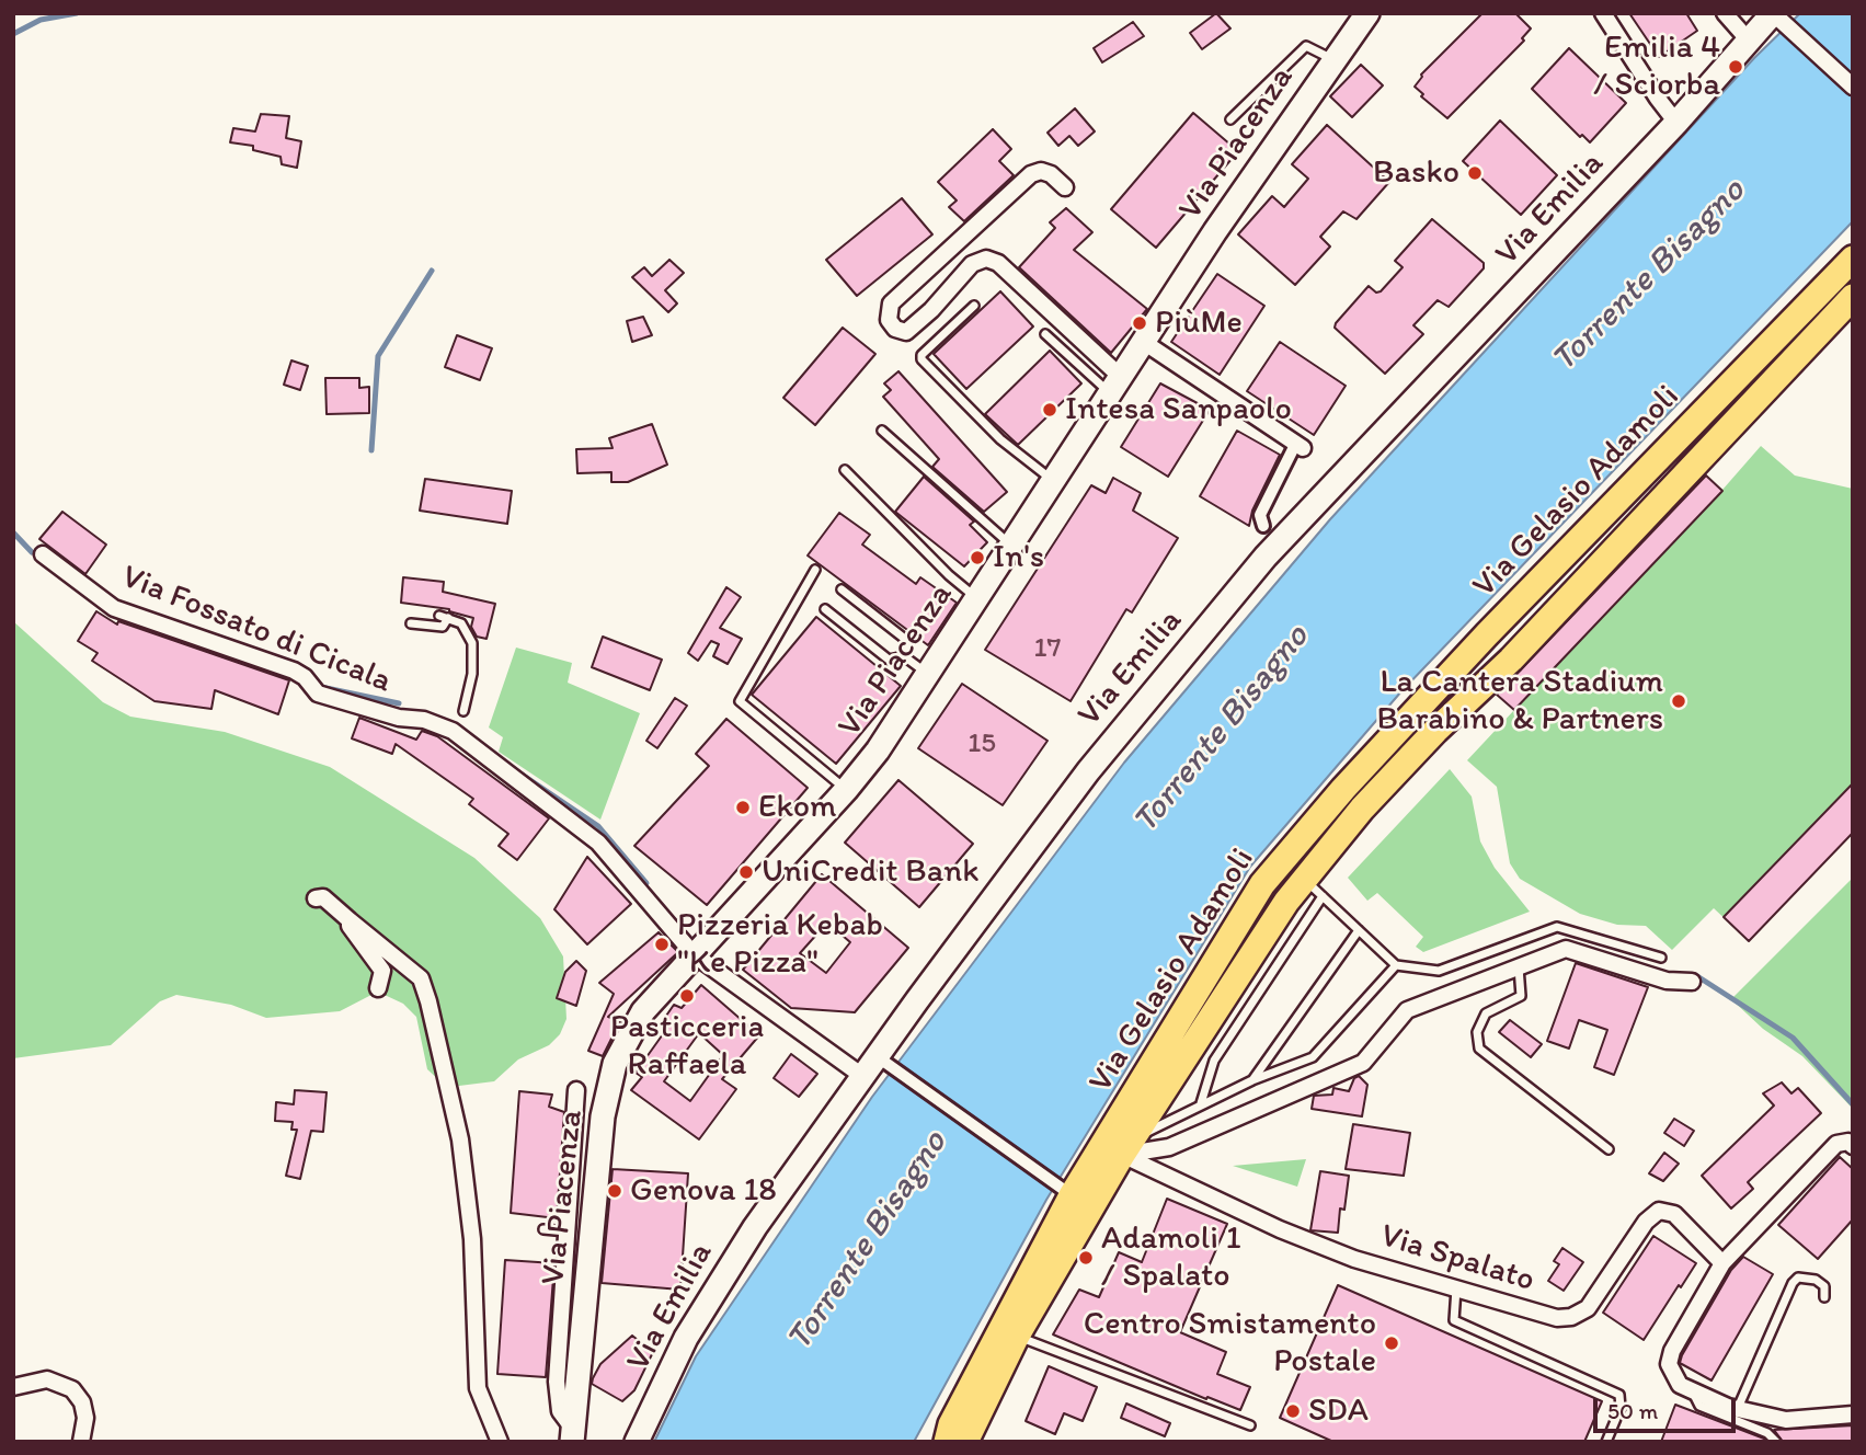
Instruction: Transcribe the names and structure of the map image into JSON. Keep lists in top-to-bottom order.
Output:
{
  "streets": {
    "main road": ["Via Piacenza", "Via Emilia", "Via Gelasio Adamoli"],
    "street": ["Via Fossato di Cicala", "Via Spalato"]
  },
  "crossings": [
    ["Via Piacenza", "Via Fossato di Cicala"],
    ["Via Gelasio Adamoli", "Via Spalato"]
  ],
  "water": ["Torrente Bisagno"],
  "places": [
    "Emilia 4 / Sciorba",
    "Basko",
    "PiùMe",
    "Intesa Sanpaolo",
    "In's",
    "La Cantera Stadium Barabino & Partners",
    "Ekom",
    "UniCredit Bank",
    "Pizzeria Kebab \"Ke Pizza\"",
    "Pasticceria Raffaela",
    "Genova 18",
    "Adamoli 1 / Spalato",
    "Centro Smistamento Postale",
    "SDA"
  ],
  "house_numbers": ["17", "15"],
  "scale_bar": "50 m"
}
